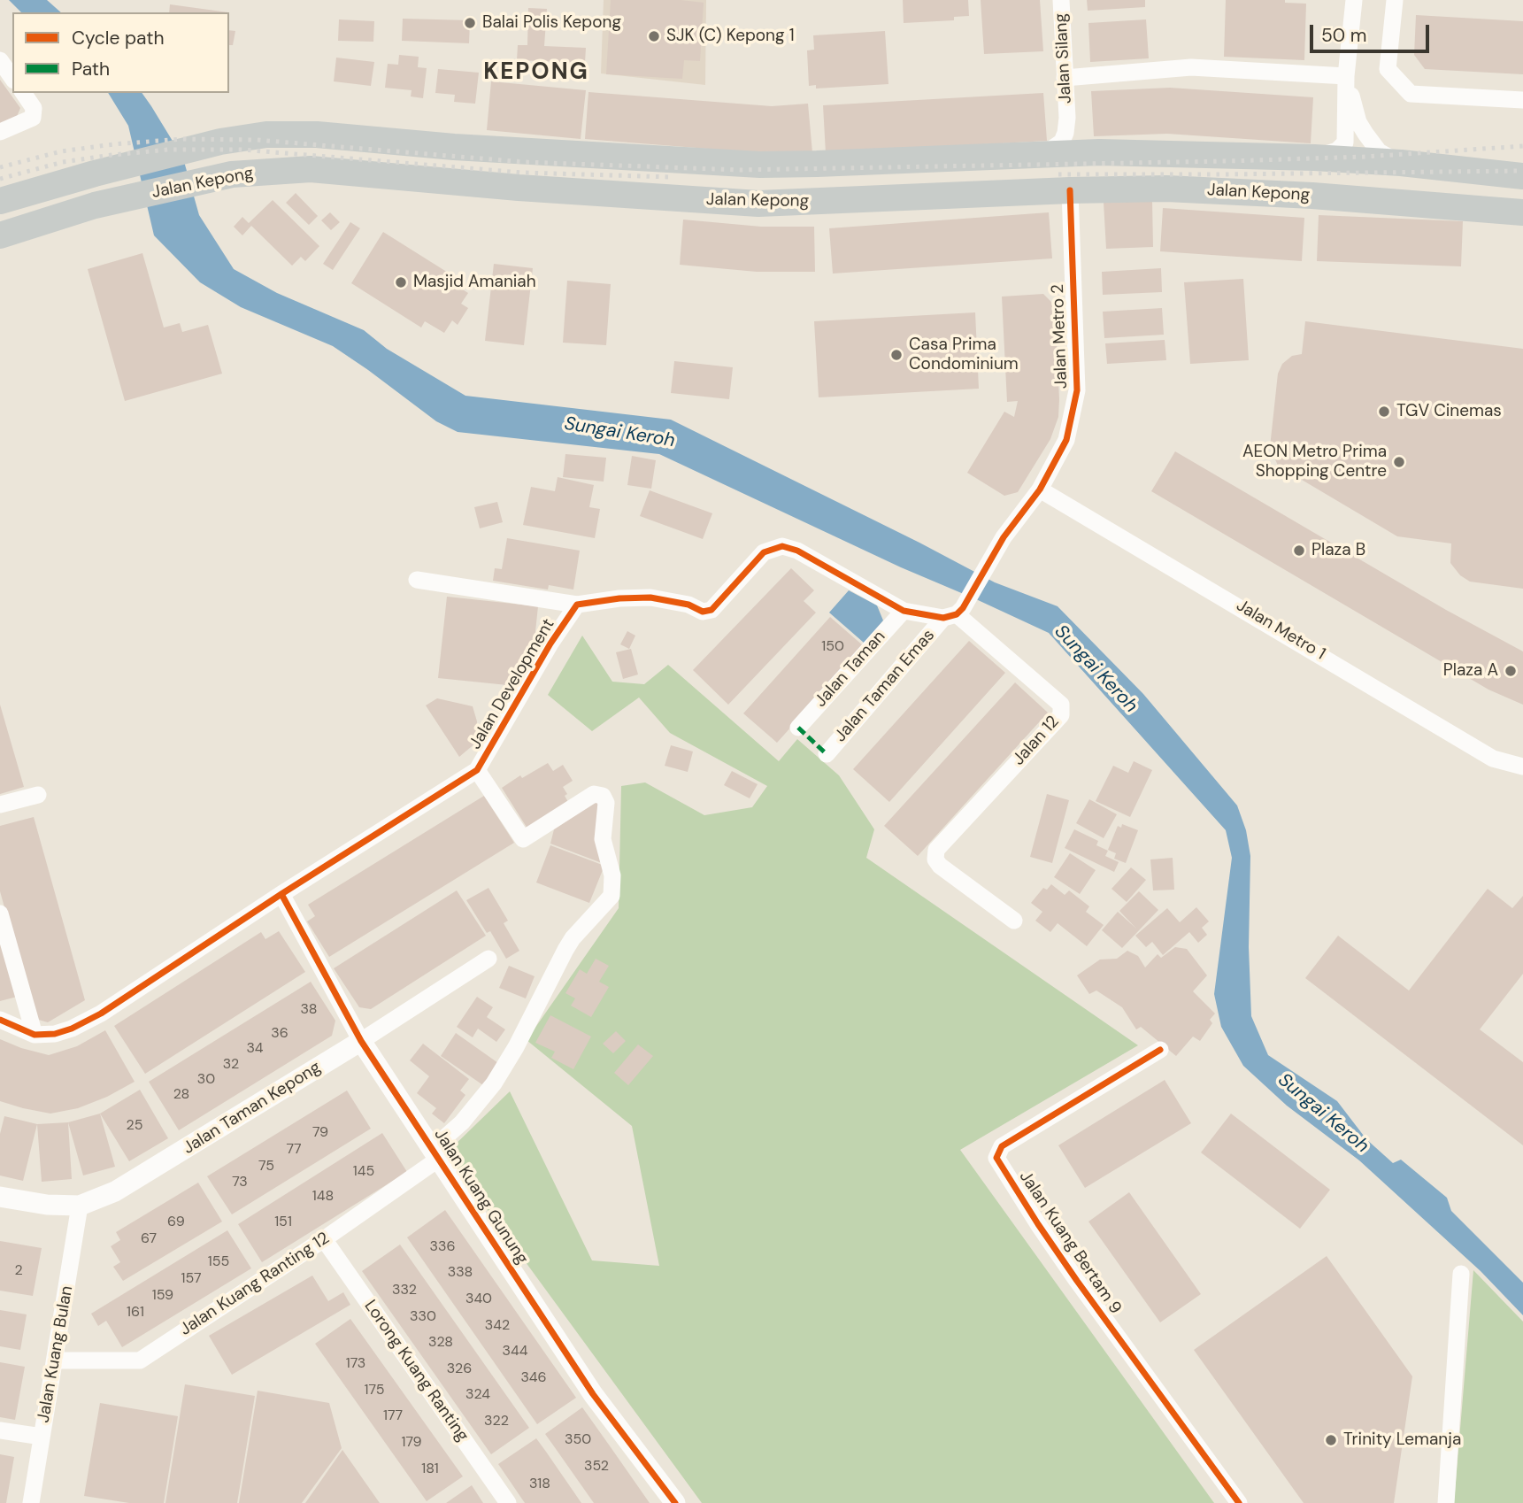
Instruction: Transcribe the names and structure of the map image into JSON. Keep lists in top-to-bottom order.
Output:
{
  "streets": {
    "main road": ["Jalan Kepong"],
    "street": [
      "Jalan Silang",
      "Jalan Metro 2",
      "Jalan Metro 1",
      "Jalan Taman",
      "Jalan Development",
      "Jalan Taman Emas",
      "Jalan 12",
      "Jalan Taman Kepong",
      "Jalan Kuang Gunung",
      "Jalan Kuang Bertam 9",
      "Jalan Kuang Ranting 12",
      "Jalan Kuang Bulan",
      "Lorong Kuang Ranting"
    ]
  },
  "crossings": [
    ["Jalan Silang", "Jalan Kepong"],
    ["Jalan Kepong", "Jalan Metro 2"],
    ["Jalan Metro 2", "Jalan Metro 1"],
    ["Jalan Metro 2", "Jalan Taman Emas"],
    ["Jalan Development", "Jalan Kuang Gunung"],
    ["Jalan Development", "Jalan Kuang Ranting 12"],
    ["Jalan Taman Emas", "Jalan 12"],
    ["Jalan Taman Kepong", "Jalan Kuang Gunung"],
    ["Jalan Taman Kepong", "Jalan Kuang Bulan"],
    ["Jalan Kuang Gunung", "Jalan Kuang Ranting 12"],
    ["Jalan Kuang Ranting 12", "Jalan Kuang Bulan"],
    ["Jalan Kuang Ranting 12", "Lorong Kuang Ranting"]
  ],
  "districts": ["KEPONG"],
  "water": ["Sungai Keroh"],
  "places": [
    "Balai Polis Kepong",
    "SJK (C) Kepong 1",
    "Masjid Amaniah",
    "Casa Prima Condominium",
    "TGV Cinemas",
    "AEON Metro Prima Shopping Centre",
    "Plaza B",
    "Plaza A",
    "Trinity Lemanja"
  ],
  "house_numbers": [
    "150",
    "38",
    "36",
    "34",
    "32",
    "30",
    "28",
    "25",
    "79",
    "77",
    "75",
    "145",
    "73",
    "148",
    "69",
    "151",
    "67",
    "336",
    "155",
    "2",
    "338",
    "157",
    "332",
    "159",
    "340",
    "161",
    "330",
    "342",
    "328",
    "344",
    "173",
    "326",
    "346",
    "175",
    "324",
    "177",
    "322",
    "350",
    "179",
    "352",
    "181",
    "318"
  ],
  "legend": ["Cycle path", "Path"],
  "scale_bar": "50 m"
}
